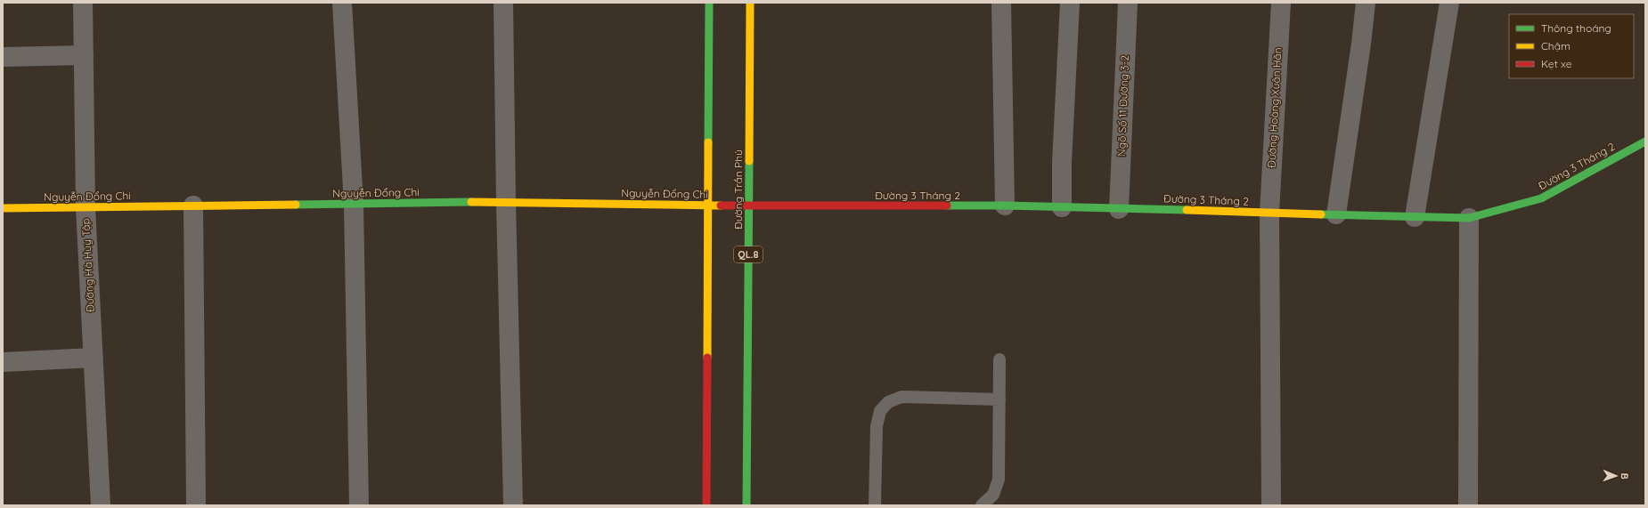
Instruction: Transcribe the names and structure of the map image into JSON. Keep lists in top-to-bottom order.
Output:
{
  "streets": {
    "main road": [
      "Đường 3 Tháng 2",
      "Đường Trần Phú",
      "Nguyễn Đổng Chi",
      "QL.8"
    ],
    "street": ["Ngõ Số 11 Đường 3-2", "Đường Hoàng Xuân Hãn", "Đường Hà Huy Tập"]
  },
  "crossings": [
    ["Ngõ Số 11 Đường 3-2", "Đường 3 Tháng 2"],
    ["Đường Hoàng Xuân Hãn", "Đường 3 Tháng 2"],
    ["Đường 3 Tháng 2", "Đường Trần Phú"],
    ["Đường 3 Tháng 2", "Nguyễn Đổng Chi"],
    ["Đường Trần Phú", "Nguyễn Đổng Chi"],
    ["Nguyễn Đổng Chi", "Đường Hà Huy Tập"]
  ],
  "legend": ["Thông thoáng", "Chậm", "Kẹt xe"],
  "north": "right"
}
